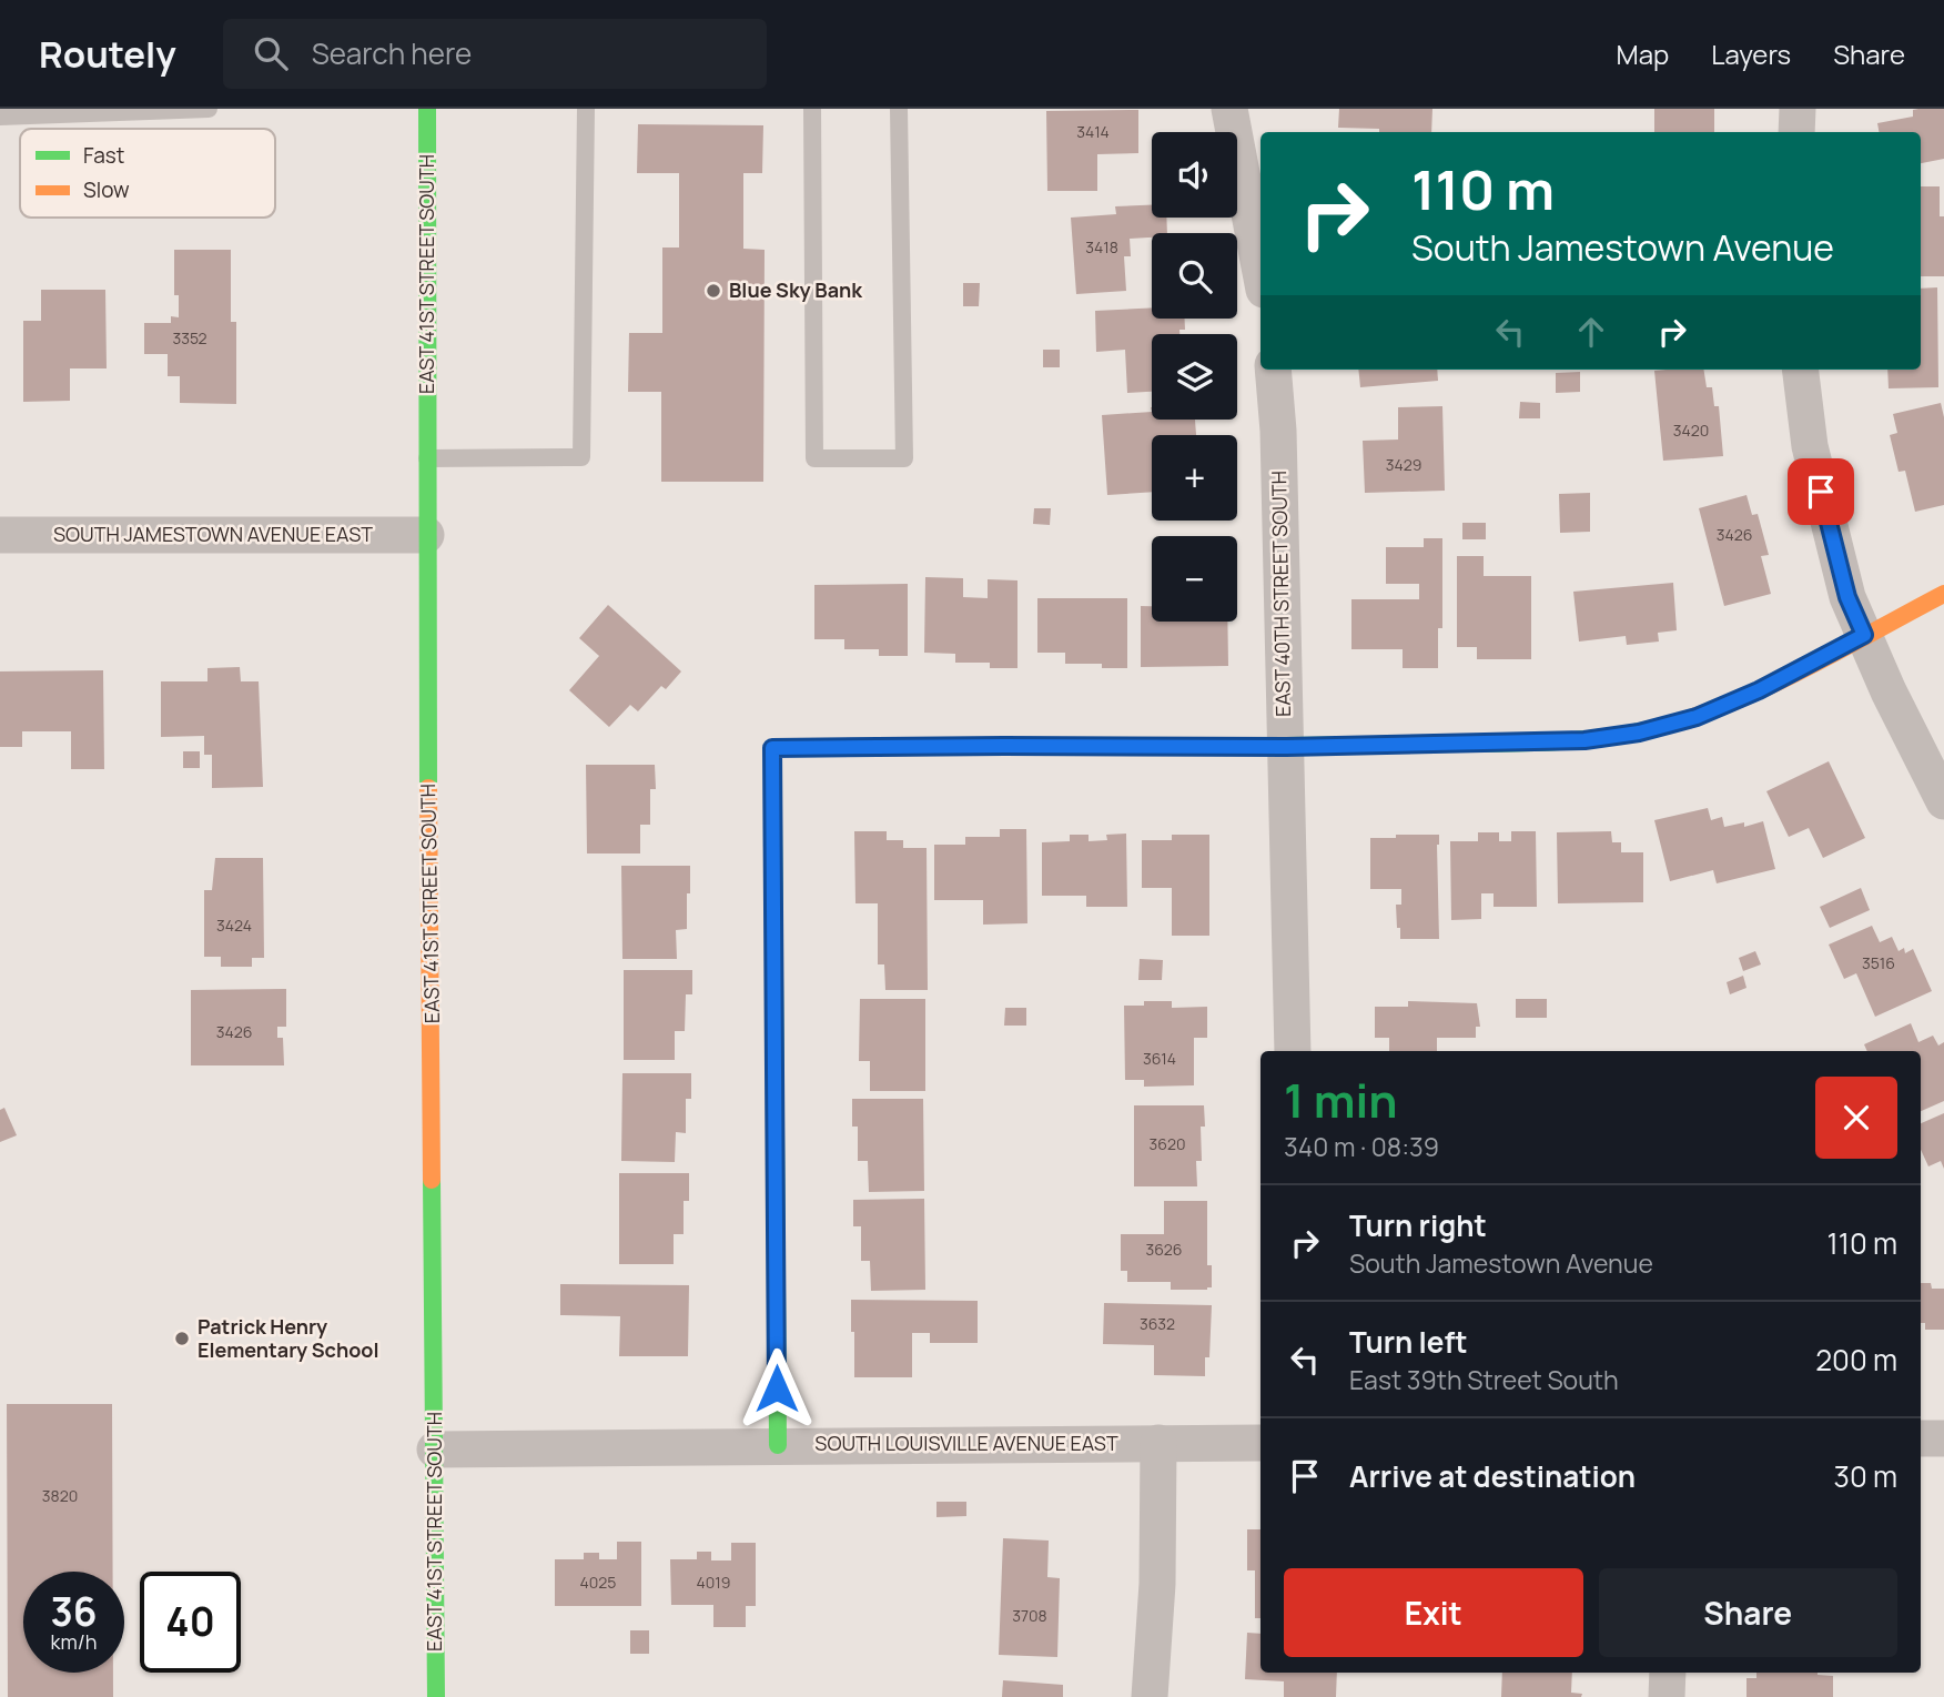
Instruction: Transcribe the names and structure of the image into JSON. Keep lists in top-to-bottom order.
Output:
{
  "streets": {
    "street": [
      "EAST 41ST STREET SOUTH",
      "SOUTH JAMESTOWN AVENUE EAST",
      "EAST 40TH STREET SOUTH",
      "SOUTH LOUISVILLE AVENUE EAST"
    ]
  },
  "crossings": [
    ["EAST 41ST STREET SOUTH", "SOUTH JAMESTOWN AVENUE EAST"],
    ["EAST 41ST STREET SOUTH", "SOUTH LOUISVILLE AVENUE EAST"]
  ],
  "places": ["Blue Sky Bank", "Patrick Henry Elementary School"],
  "house_numbers": [
    "3414",
    "3418",
    "3352",
    "3420",
    "3429",
    "3426",
    "3424",
    "3516",
    "3426",
    "3614",
    "3620",
    "3626",
    "3632",
    "3820",
    "4025",
    "4019",
    "3708"
  ],
  "legend": ["Fast", "Slow"],
  "page": {
    "header": "Routely",
    "search": "Search here",
    "nav": ["Map", "Layers", "Share"],
    "map_buttons": ["+", "−"],
    "turn": ["110 m", "South Jamestown Avenue"],
    "heading": ["1 min", "340 m · 08:39"],
    "list": [
      {
        "name": "Turn right",
        "note": "South Jamestown Avenue",
        "value": "110 m"
      },
      {
        "name": "Turn left",
        "note": "East 39th Street South",
        "value": "200 m"
      },
      {
        "name": "Arrive at destination",
        "value": "30 m"
      }
    ],
    "buttons": ["Exit", "Share"],
    "speed": "36 km/h",
    "limit": "40"
  }
}
